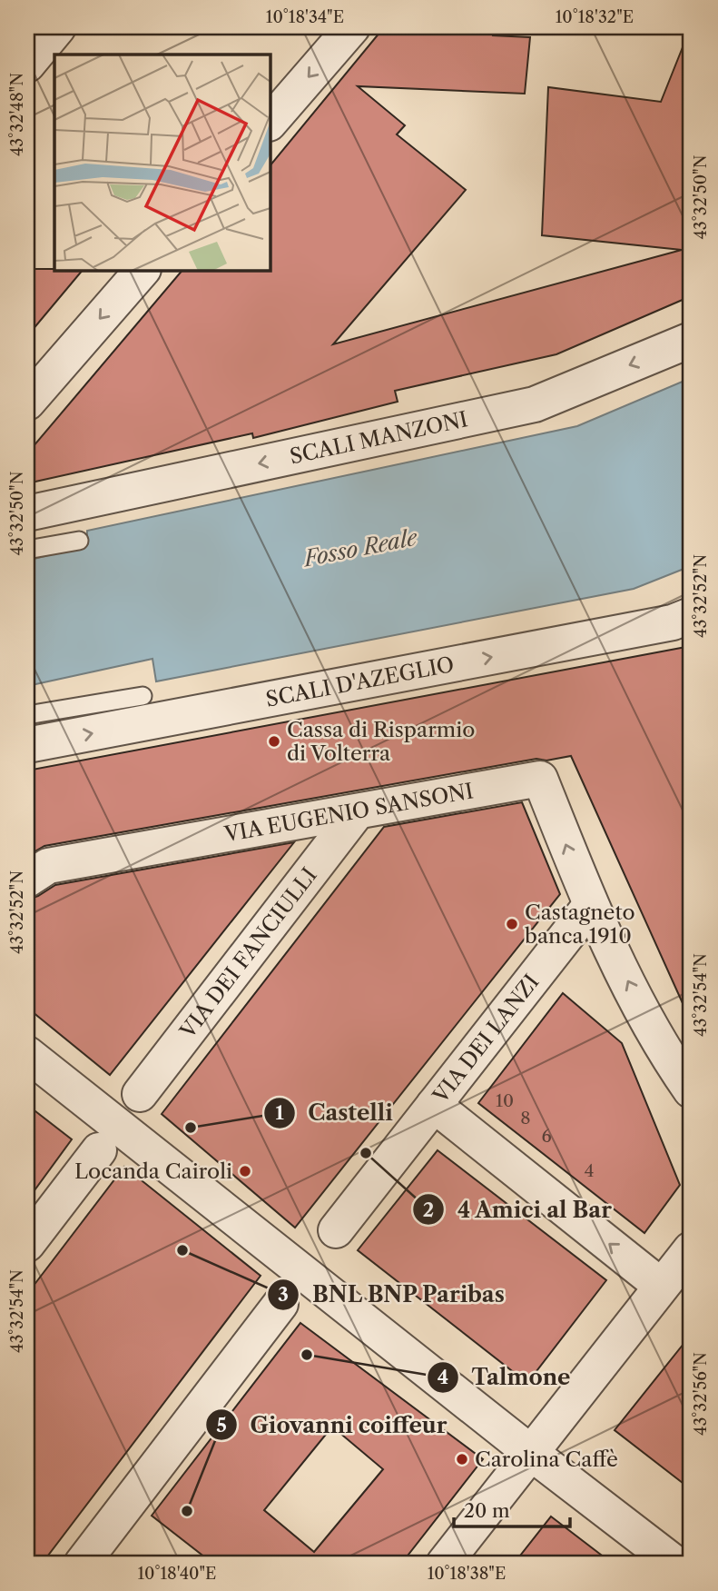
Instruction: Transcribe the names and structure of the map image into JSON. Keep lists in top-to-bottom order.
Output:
{
  "streets": {
    "street": [
      "SCALI MANZONI",
      "SCALI D'AZEGLIO",
      "VIA EUGENIO SANSONI",
      "VIA DEI FANCIULLI",
      "VIA DEI LANZI"
    ]
  },
  "crossings": [
    ["VIA EUGENIO SANSONI", "VIA DEI FANCIULLI"],
    ["VIA EUGENIO SANSONI", "VIA DEI LANZI"]
  ],
  "one_way": ["SCALI MANZONI", "SCALI D'AZEGLIO"],
  "water": ["Fosso Reale"],
  "places": [
    "Cassa di Risparmio di Volterra",
    "Castagneto banca 1910",
    "Castelli",
    "4 Amici al Bar",
    "Locanda Cairoli",
    "BNL BNP Paribas",
    "Talmone",
    "Carolina Caffè",
    "Giovanni coiffeur"
  ],
  "house_numbers": [
    "10",
    "8",
    "6",
    "4"
  ],
  "scale_bar": "20 m",
  "coordinates": [
    "10°18'34\"E",
    "10°18'32\"E",
    "43°32'48\"N",
    "43°32'50\"N",
    "43°32'52\"N",
    "43°32'54\"N",
    "43°32'56\"N",
    "10°18'40\"E",
    "10°18'38\"E"
  ]
}
